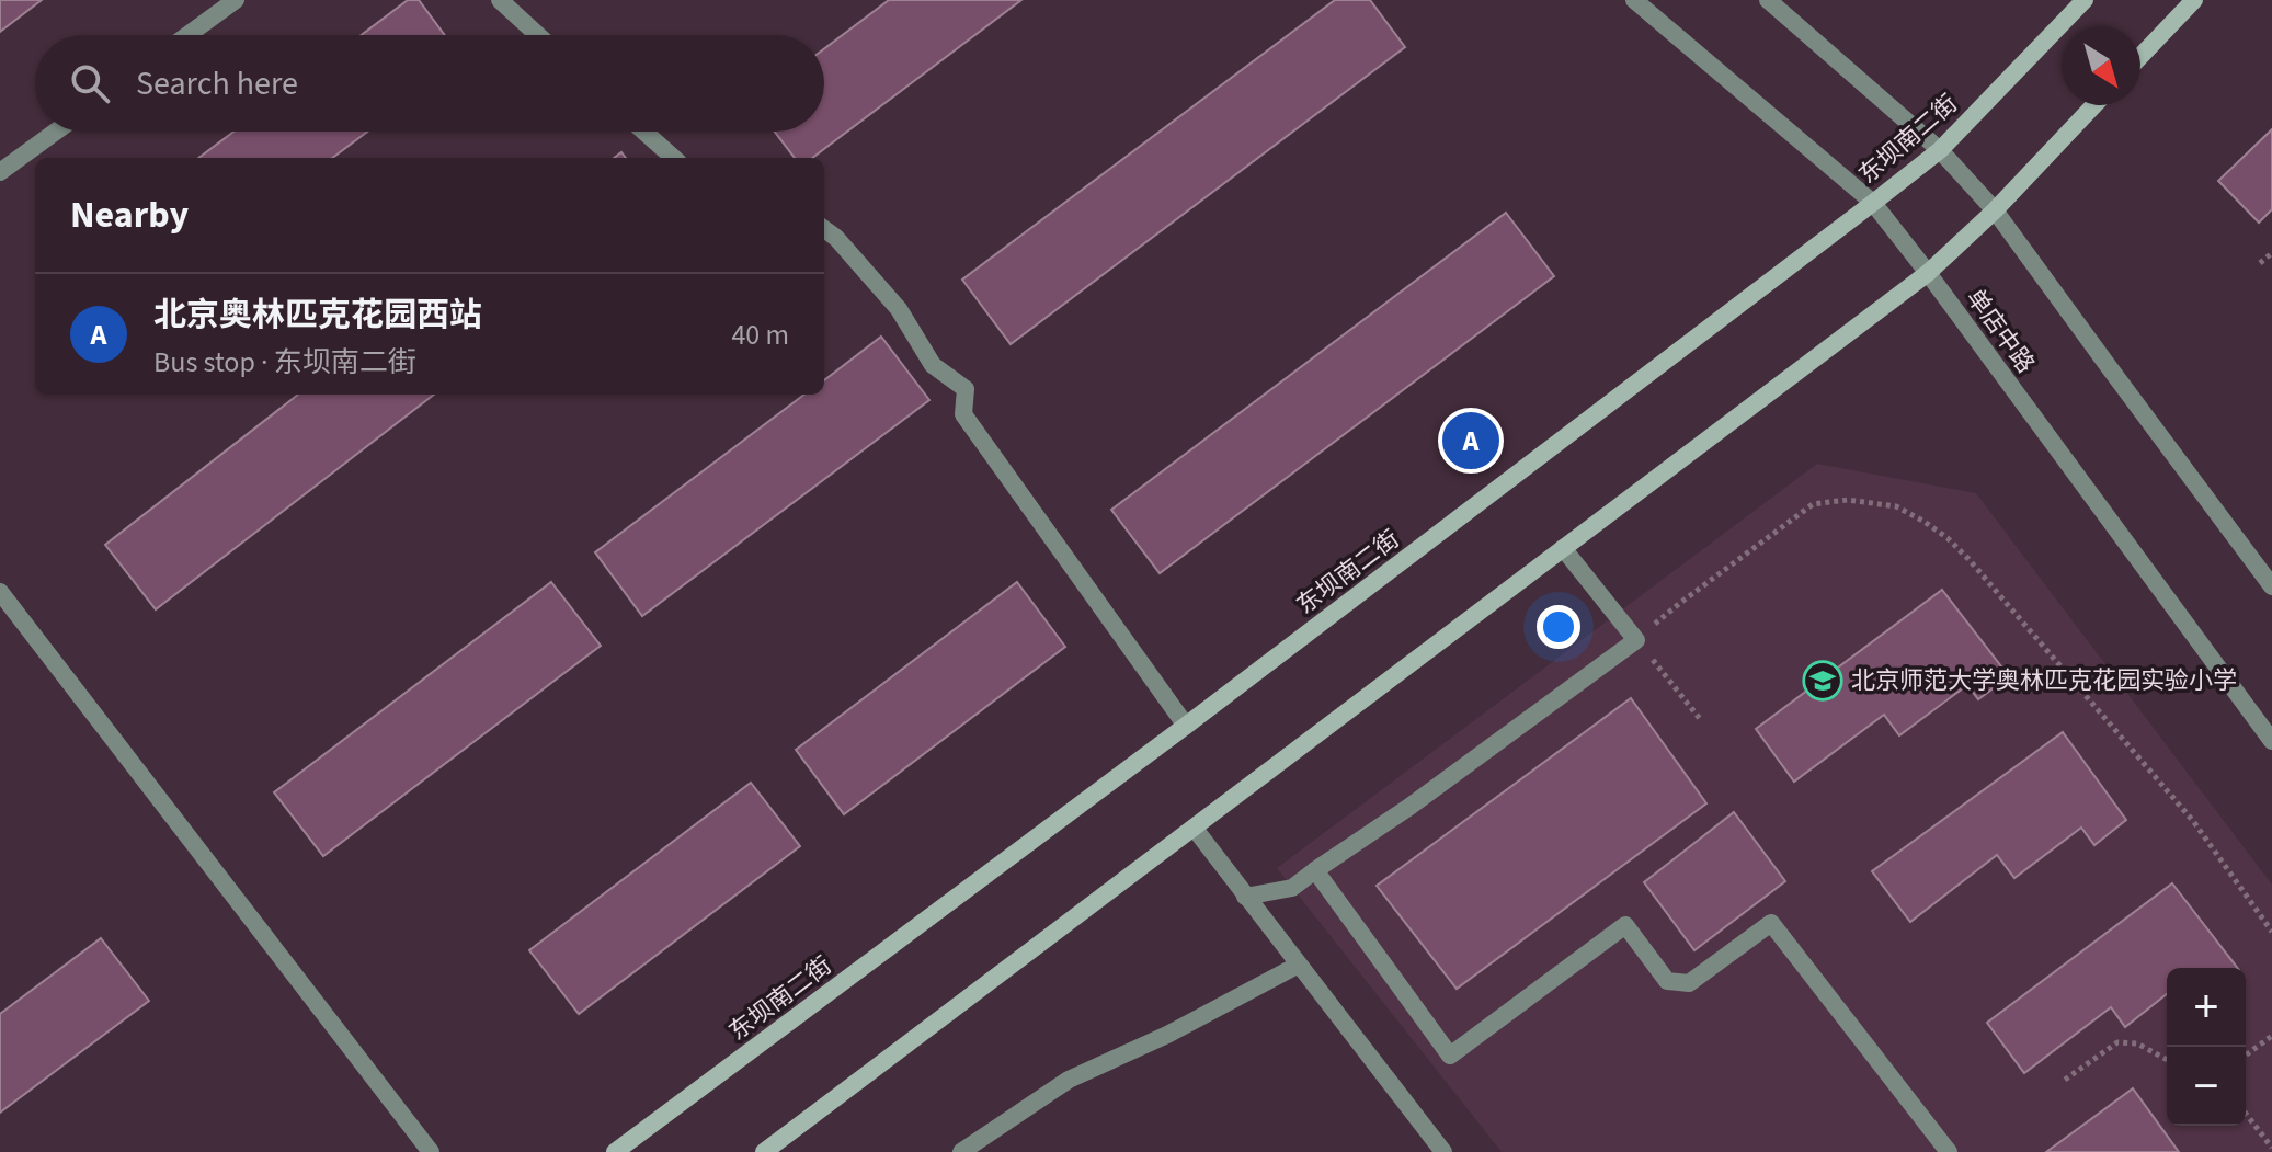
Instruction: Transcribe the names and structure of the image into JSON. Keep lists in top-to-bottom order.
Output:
{
  "streets": {
    "main road": ["东坝南二街"],
    "street": ["单店中路"]
  },
  "crossings": [
    ["东坝南二街", "单店中路"]
  ],
  "places": {
    "school or university": ["北京师范大学奥林匹克花园实验小学"]
  },
  "north": "bottom right",
  "page": {
    "search": "Search here",
    "heading": "Nearby",
    "list": [
      {
        "mark": "A",
        "name": "北京奥林匹克花园西站",
        "note": "Bus stop · 东坝南二街",
        "value": "40 m"
      }
    ],
    "pins": "A",
    "map_buttons": ["+", "−"]
  }
}
